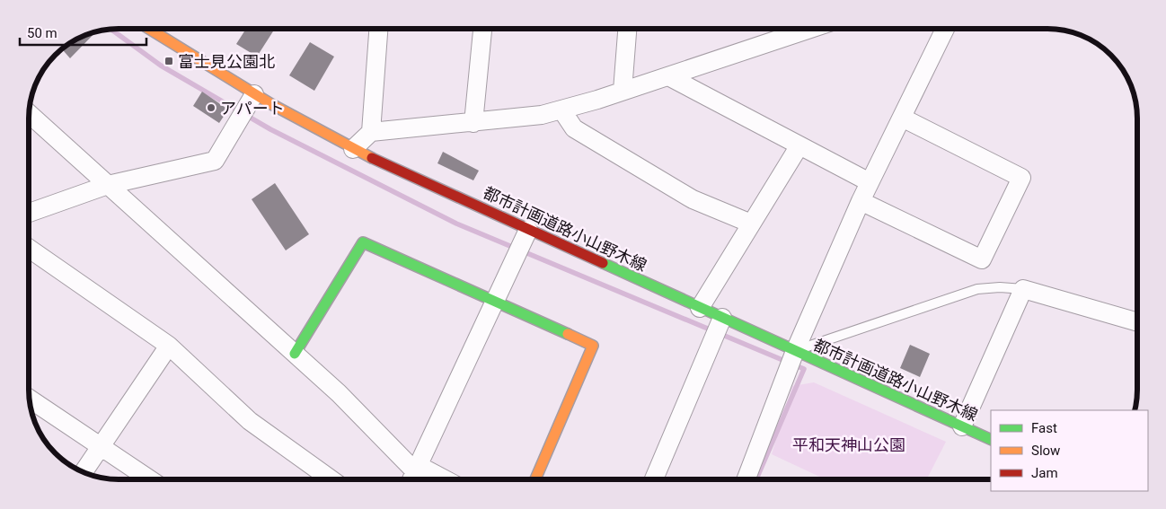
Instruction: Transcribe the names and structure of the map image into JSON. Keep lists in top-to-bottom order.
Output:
{
  "streets": {
    "street": ["都市計画道路小山野木線"]
  },
  "parks": ["平和天神山公園"],
  "places": {
    "transit": ["富士見公園北"],
    "other": ["アパート"]
  },
  "legend": ["Fast", "Slow", "Jam"],
  "scale_bar": "50 m"
}
